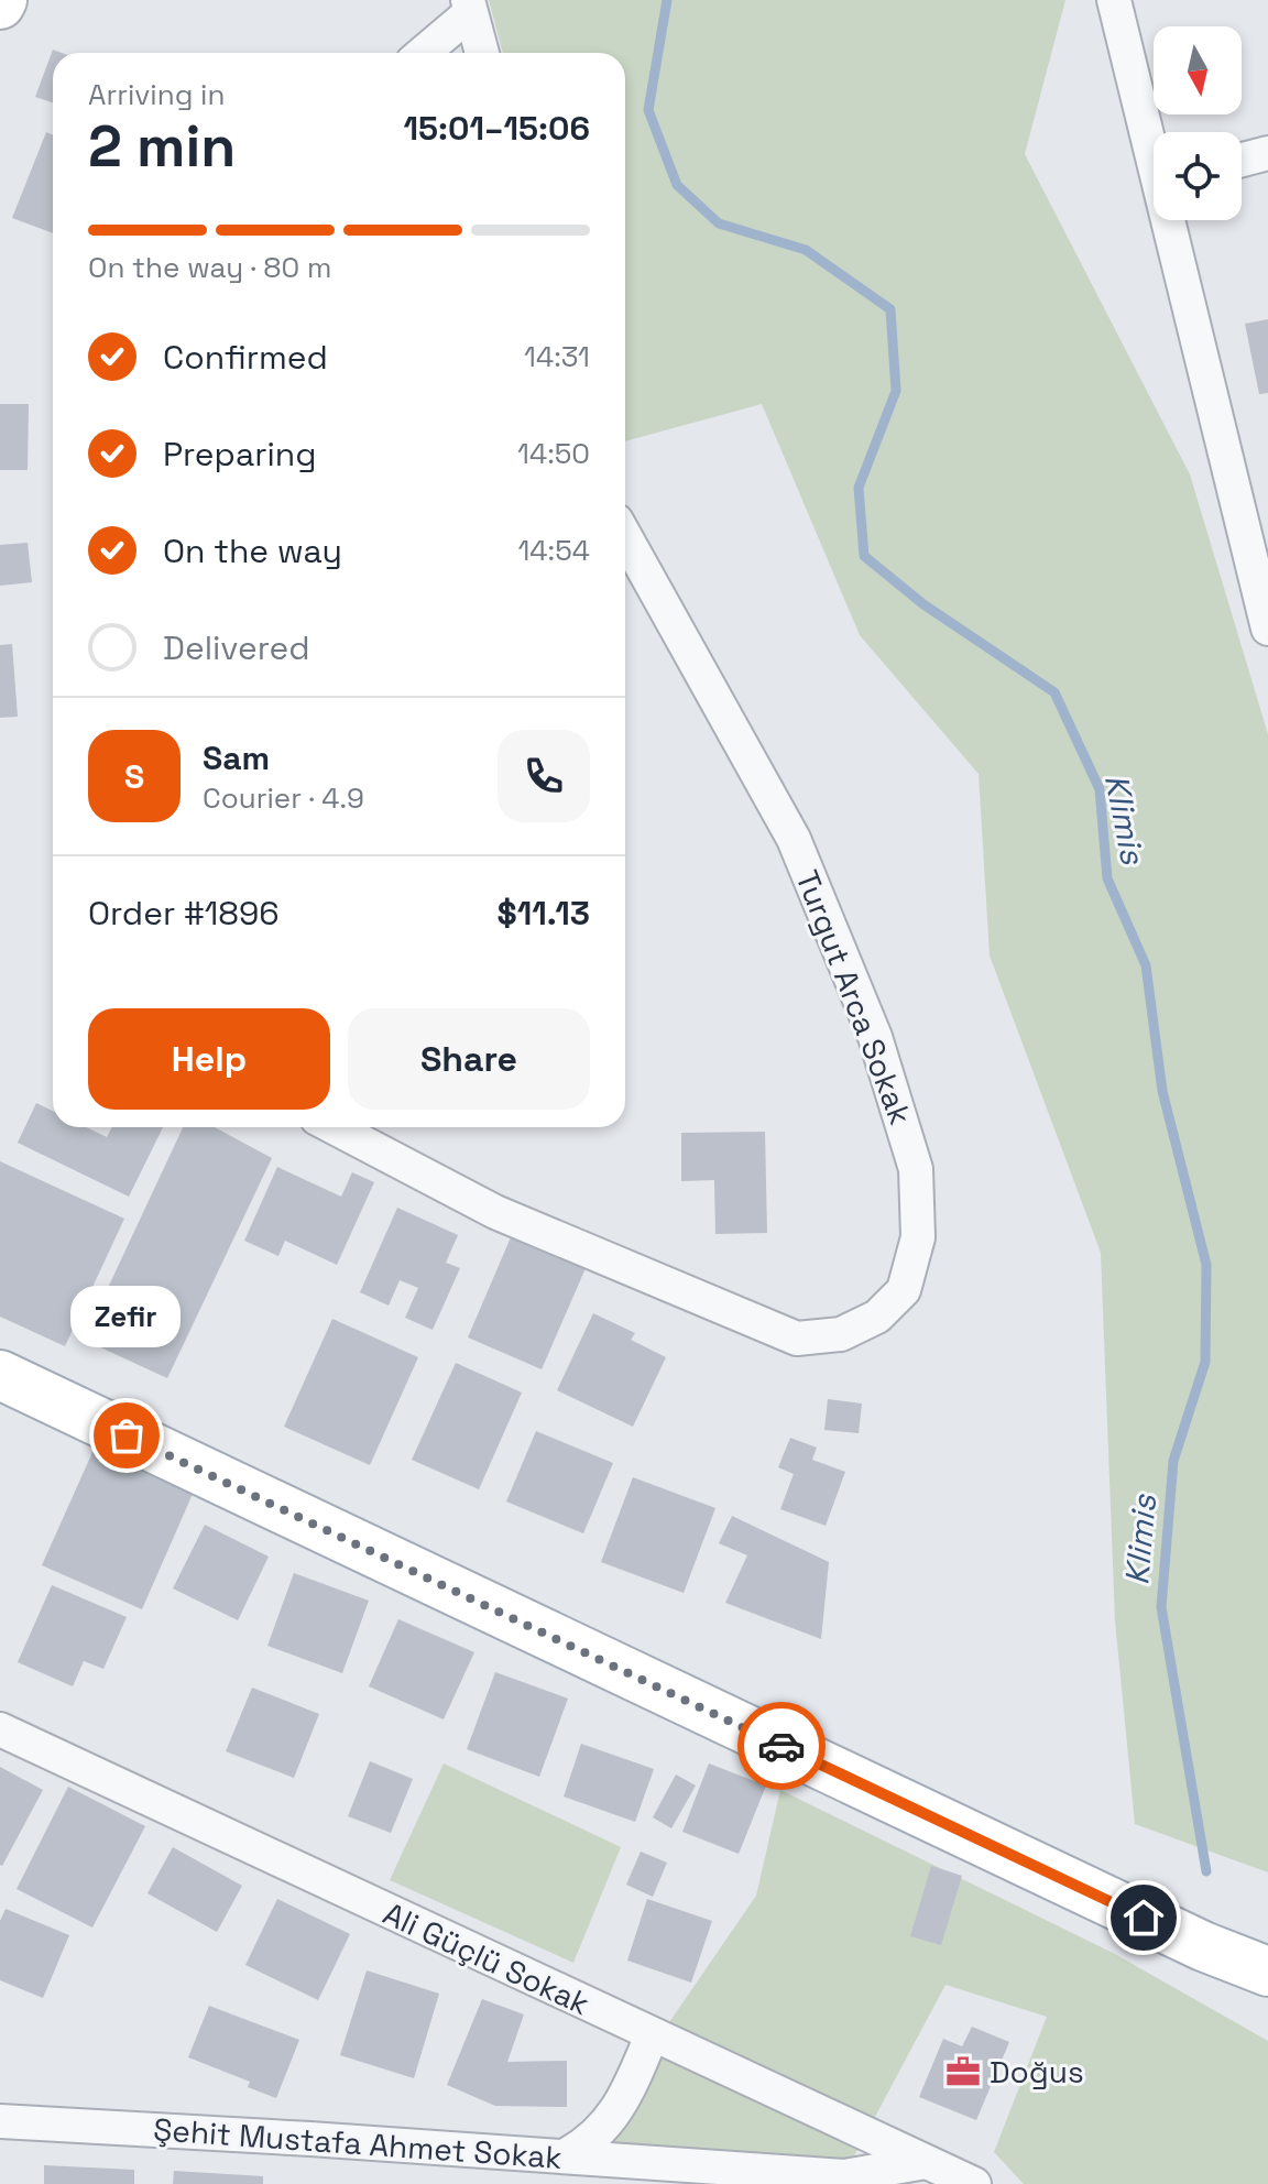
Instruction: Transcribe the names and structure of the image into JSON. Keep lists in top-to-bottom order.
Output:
{
  "streets": {
    "street": ["Turgut Arca Sokak", "Ali Güçlü Sokak", "Şehit Mustafa Ahmet Sokak"]
  },
  "crossings": [
    ["Ali Güçlü Sokak", "Şehit Mustafa Ahmet Sokak"]
  ],
  "water": ["Klimis"],
  "places": {
    "other": ["Zefir"],
    "office": ["Doğus"]
  },
  "north": "bottom",
  "page": {
    "heading": ["2 min", "Arriving in", "15:01–15:06"],
    "panel": [
      "Sam",
      "Courier · 4.9",
      "Order #1896",
      "$11.13"
    ],
    "bar": "On the way · 80 m",
    "list": [
      ["Confirmed", "14:31"],
      ["Preparing", "14:50"],
      ["On the way", "14:54"],
      "Delivered"
    ],
    "round": "S",
    "buttons": ["Help", "Share"],
    "bubble": "Zefir"
  }
}
